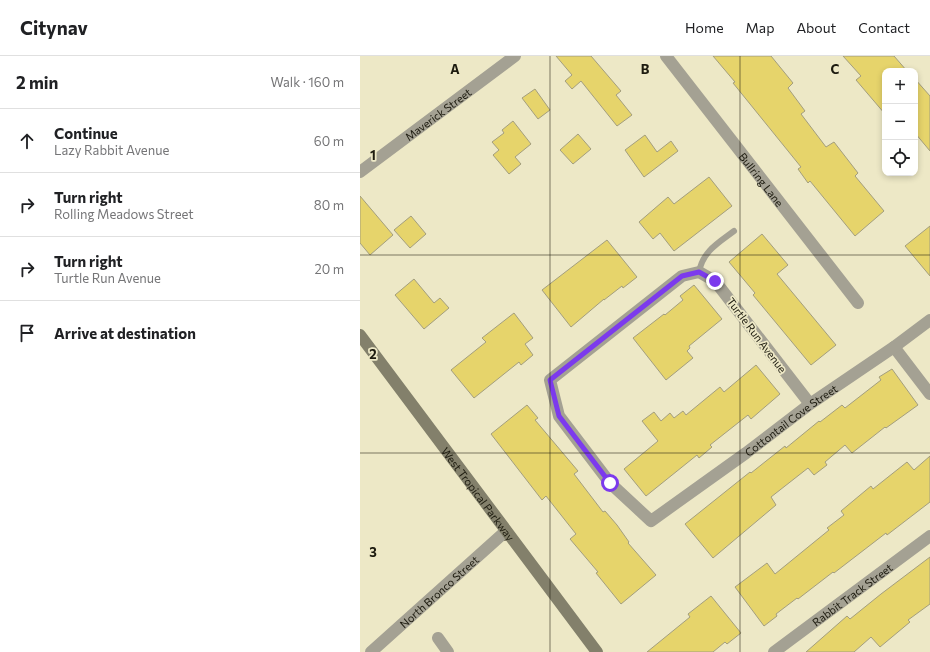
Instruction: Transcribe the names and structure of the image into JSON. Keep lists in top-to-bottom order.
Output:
{
  "streets": {
    "main road": ["West Tropical Parkway"],
    "street": [
      "Maverick Street",
      "Bullring Lane",
      "Turtle Run Avenue",
      "Cottontail Cove Street",
      "North Bronco Street",
      "Rabbit Track Street"
    ]
  },
  "crossings": [
    ["Turtle Run Avenue", "Cottontail Cove Street"],
    ["West Tropical Parkway", "North Bronco Street"]
  ],
  "page": {
    "header": "Citynav",
    "nav": [
      "Home",
      "Map",
      "About",
      "Contact"
    ],
    "heading": ["2 min", "Walk · 160 m"],
    "map_buttons": ["+", "−"],
    "list": [
      ["Continue", "Lazy Rabbit Avenue", "60 m"],
      ["Turn right", "Rolling Meadows Street", "80 m"],
      ["Turn right", "Turtle Run Avenue", "20 m"],
      "Arrive at destination"
    ]
  },
  "grid": {
    "columns": ["A", "B", "C"],
    "rows": ["1", "2", "3"]
  }
}
